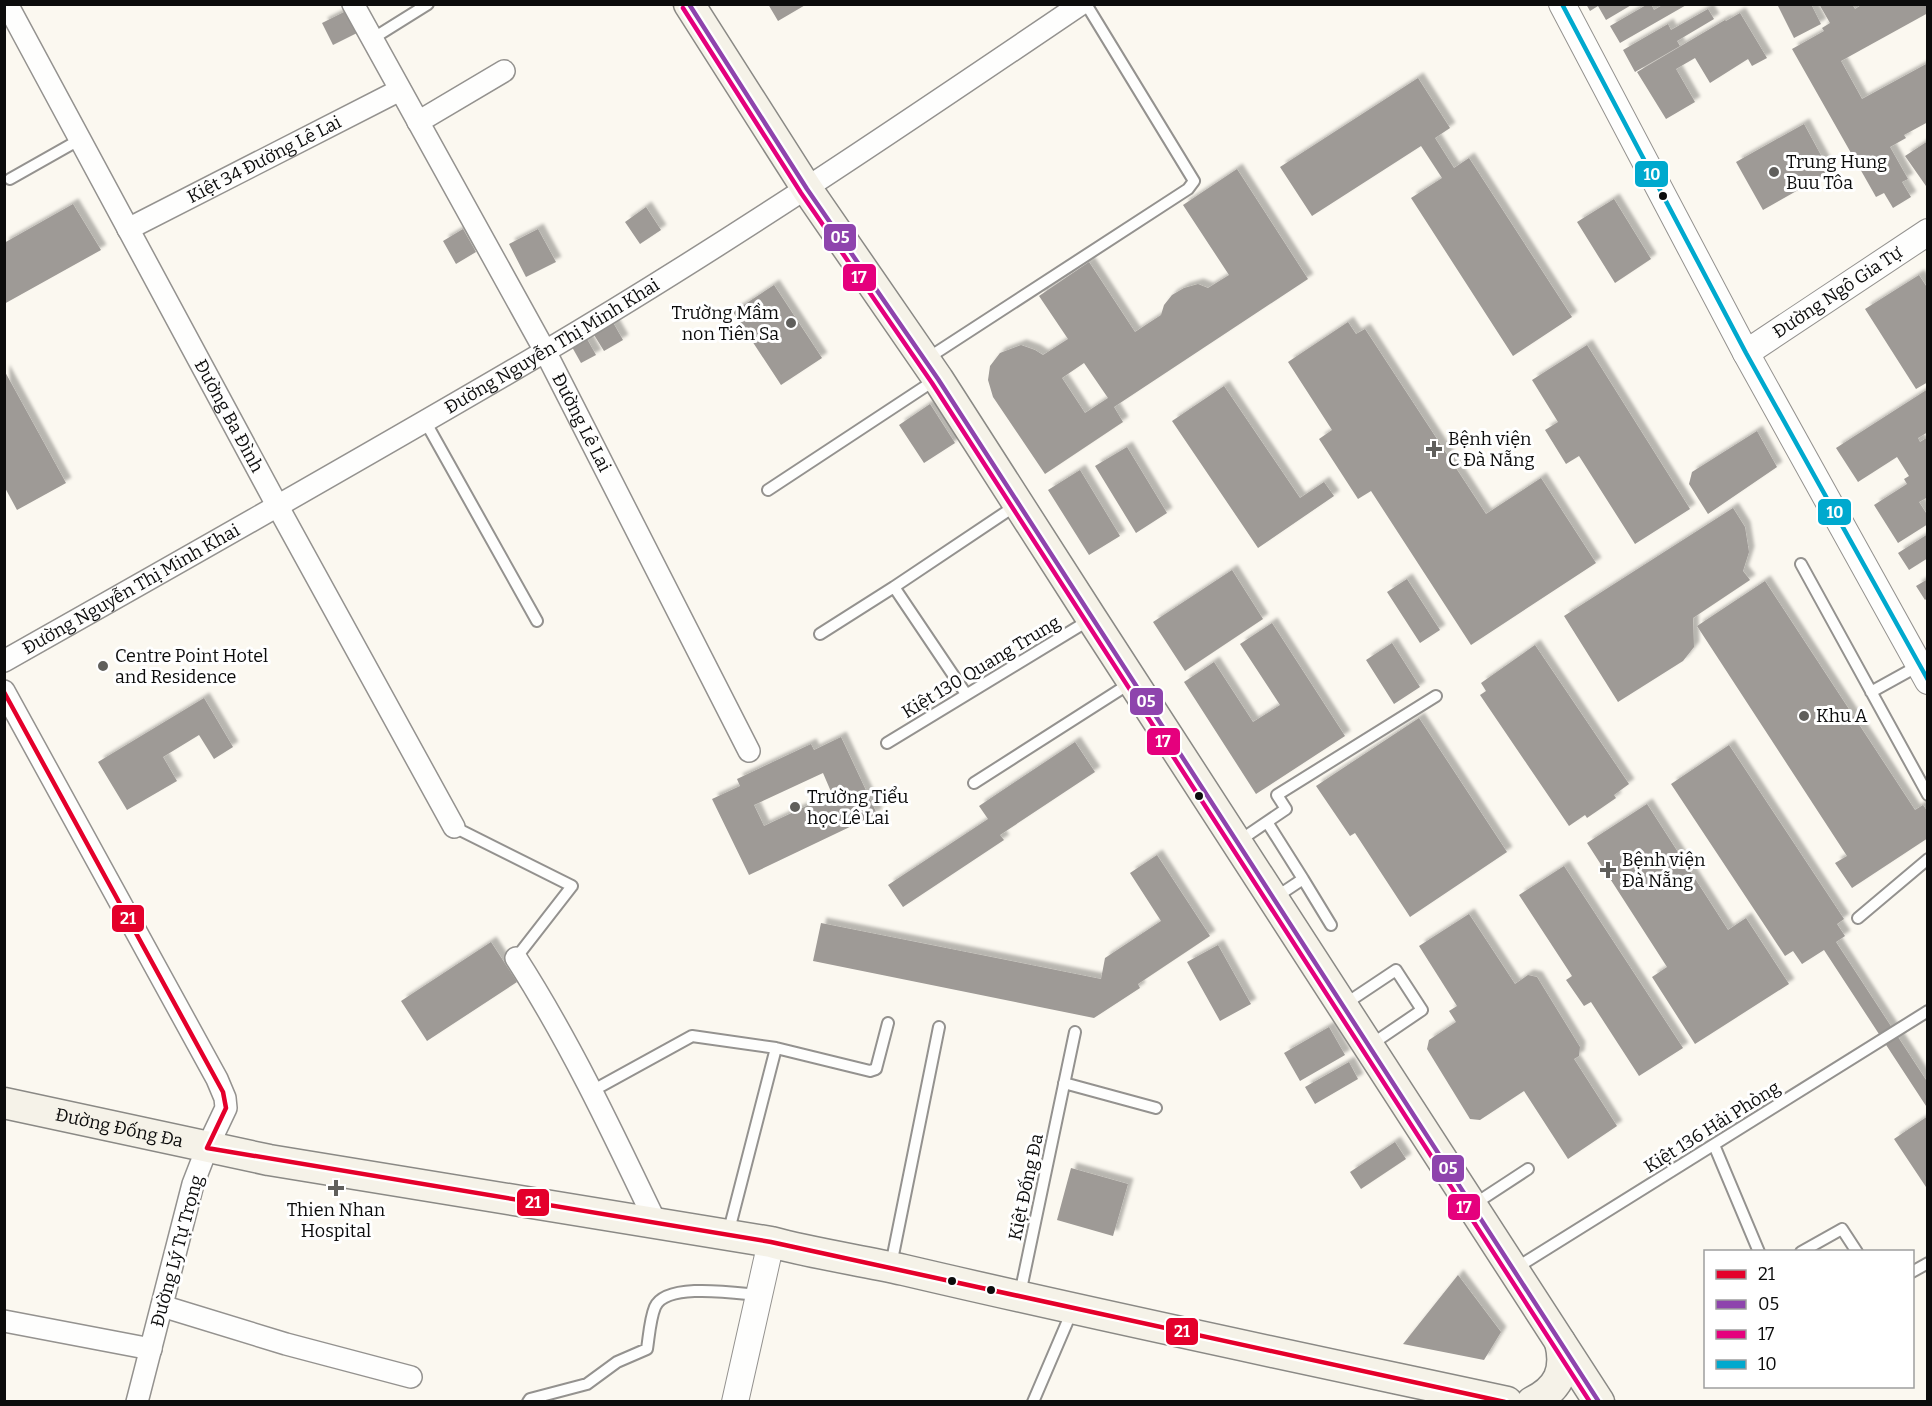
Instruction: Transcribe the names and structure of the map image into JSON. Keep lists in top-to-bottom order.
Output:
{
  "streets": {
    "main road": ["Đường Đống Đa"],
    "street": [
      "Kiệt 34 Đường Lê Lai",
      "Đường Ngô Gia Tự",
      "Đường Nguyễn Thị Minh Khai",
      "Đường Ba Đình",
      "Đường Lê Lai",
      "Đường Lý Tự Trọng"
    ],
    "lane": ["Kiệt 130 Quang Trung", "Kiệt 136 Hải Phòng", "Kiệt Đống Đa"]
  },
  "crossings": [
    ["Kiệt 34 Đường Lê Lai", "Đường Ba Đình"],
    ["Kiệt 34 Đường Lê Lai", "Đường Lê Lai"],
    ["Đường Nguyễn Thị Minh Khai", "Đường Ba Đình"],
    ["Đường Nguyễn Thị Minh Khai", "Đường Lê Lai"],
    ["Đường Đống Đa", "Kiệt Đống Đa"],
    ["Đường Đống Đa", "Đường Lý Tự Trọng"]
  ],
  "places": {
    "other": [
      "Trung Hung Buu Tôa",
      "Trường Mầm non Tiên Sa",
      "Centre Point Hotel and Residence",
      "Khu A",
      "Trường Tiểu học Lê Lai"
    ],
    "health": ["Bệnh viện C Đà Nẵng", "Bệnh viện Đà Nẵng", "Thien Nhan Hospital"]
  },
  "lines": [
    "transit line 05",
    "transit line 10",
    "transit line 17",
    "transit line 21"
  ],
  "legend": [
    "21",
    "05",
    "17",
    "10"
  ]
}
